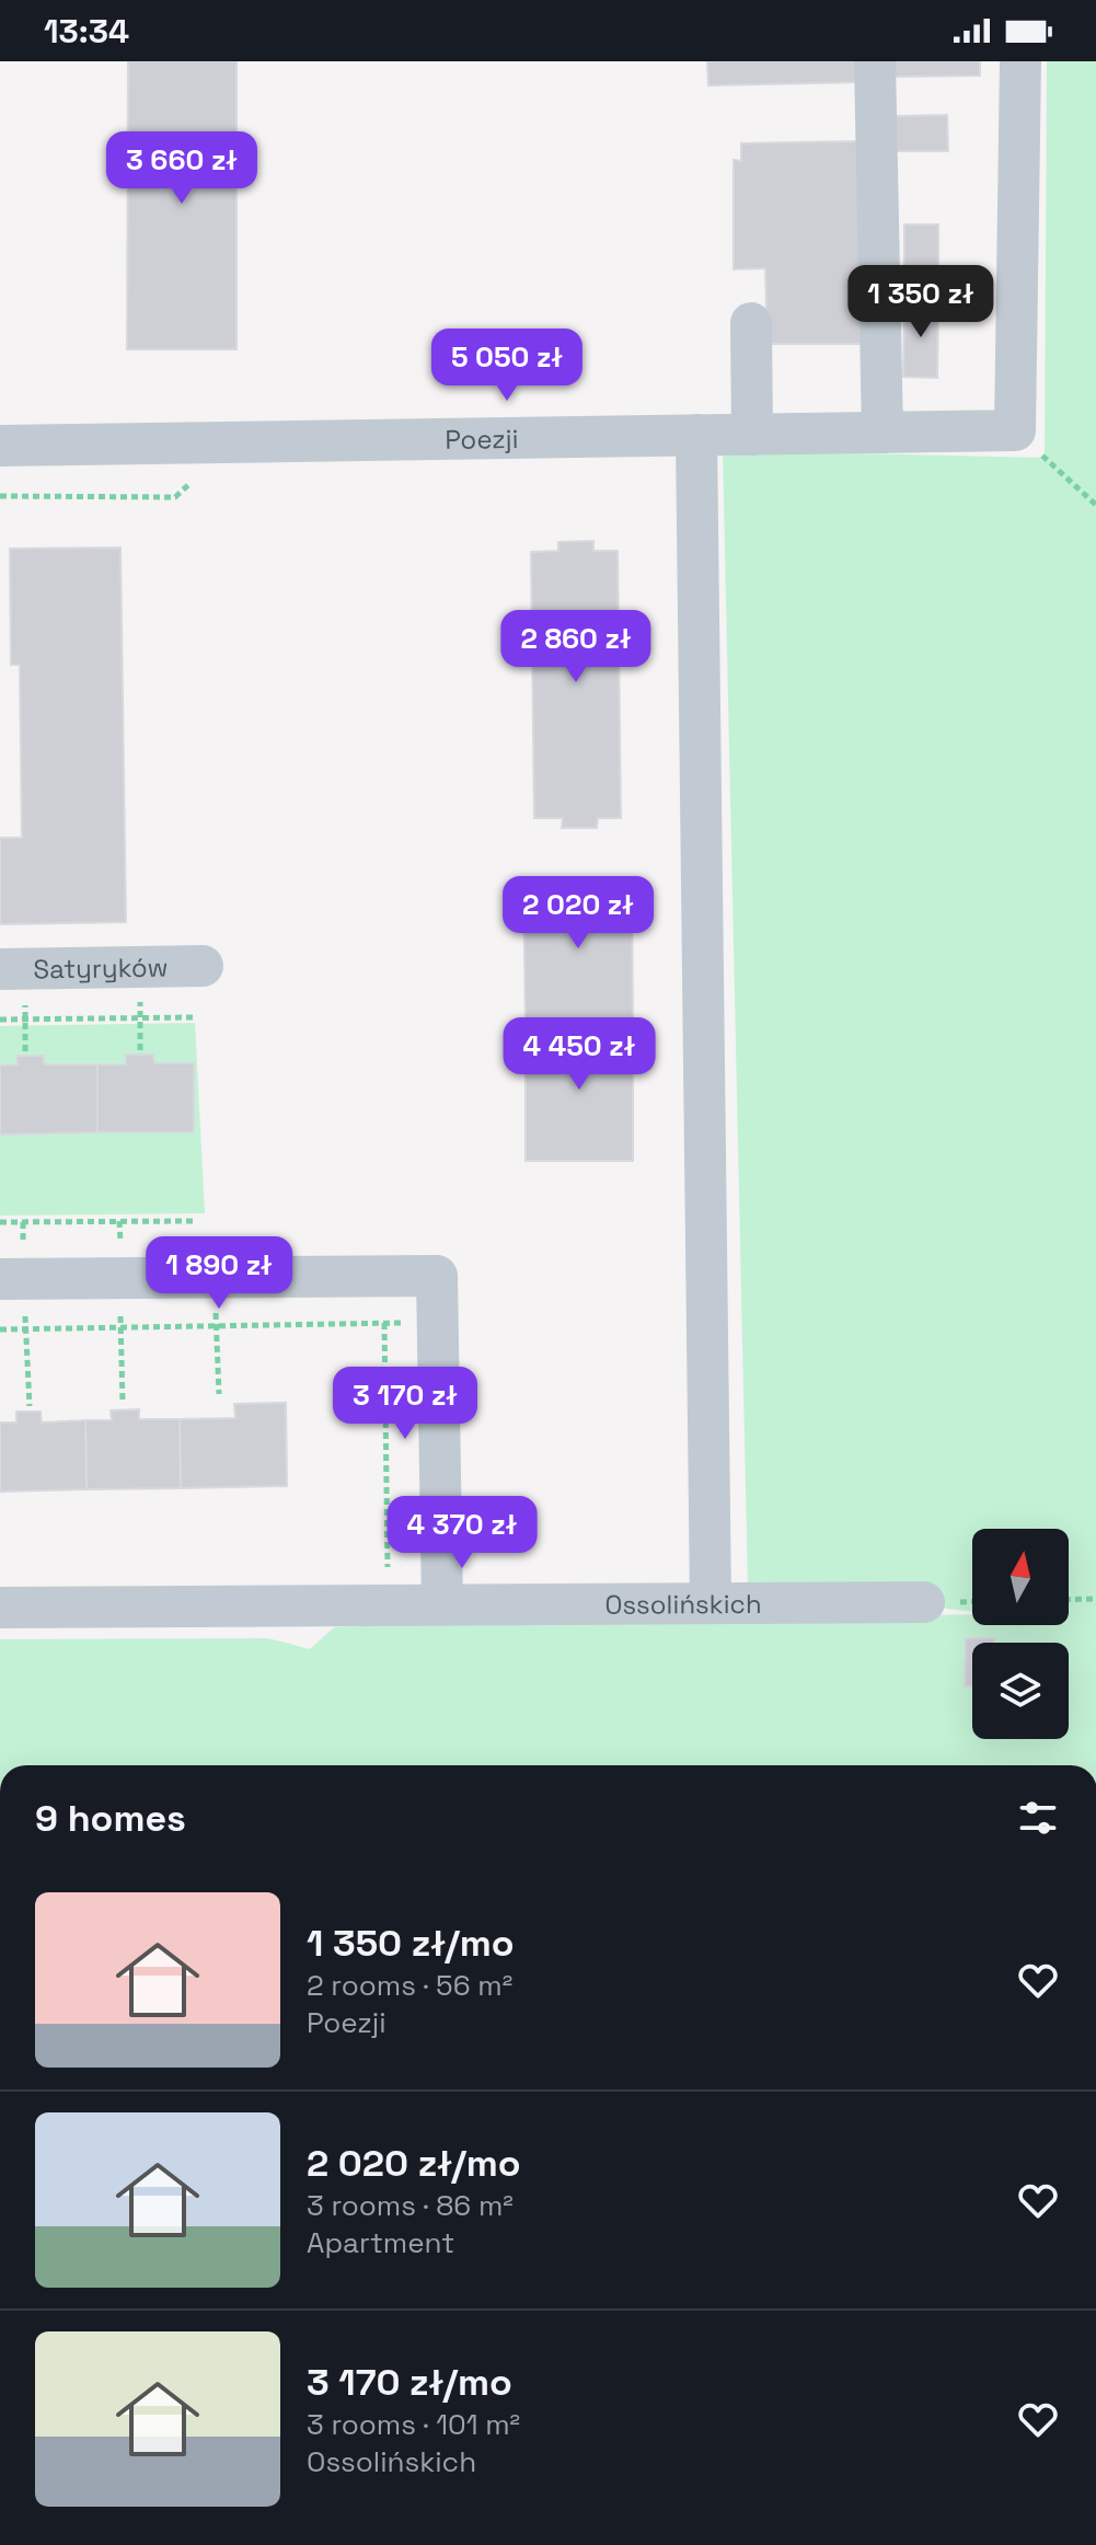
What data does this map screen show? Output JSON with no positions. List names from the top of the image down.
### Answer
{
  "streets": {
    "street": ["Poezji", "Satyryków", "Ossolińskich"]
  },
  "north": "top",
  "page": {
    "status": "13:34",
    "price": [
      "3 660 zł",
      "1 350 zł",
      "5 050 zł",
      "2 860 zł",
      "2 020 zł",
      "4 450 zł",
      "1 890 zł",
      "3 170 zł",
      "4 370 zł"
    ],
    "heading": "9 homes",
    "list": [
      {
        "name": "1 350 zł/mo",
        "note": "2 rooms · 56 m² · Poezji"
      },
      {
        "name": "2 020 zł/mo",
        "note": "3 rooms · 86 m² · Apartment"
      },
      {
        "name": "3 170 zł/mo",
        "note": "3 rooms · 101 m² · Ossolińskich"
      }
    ]
  }
}
